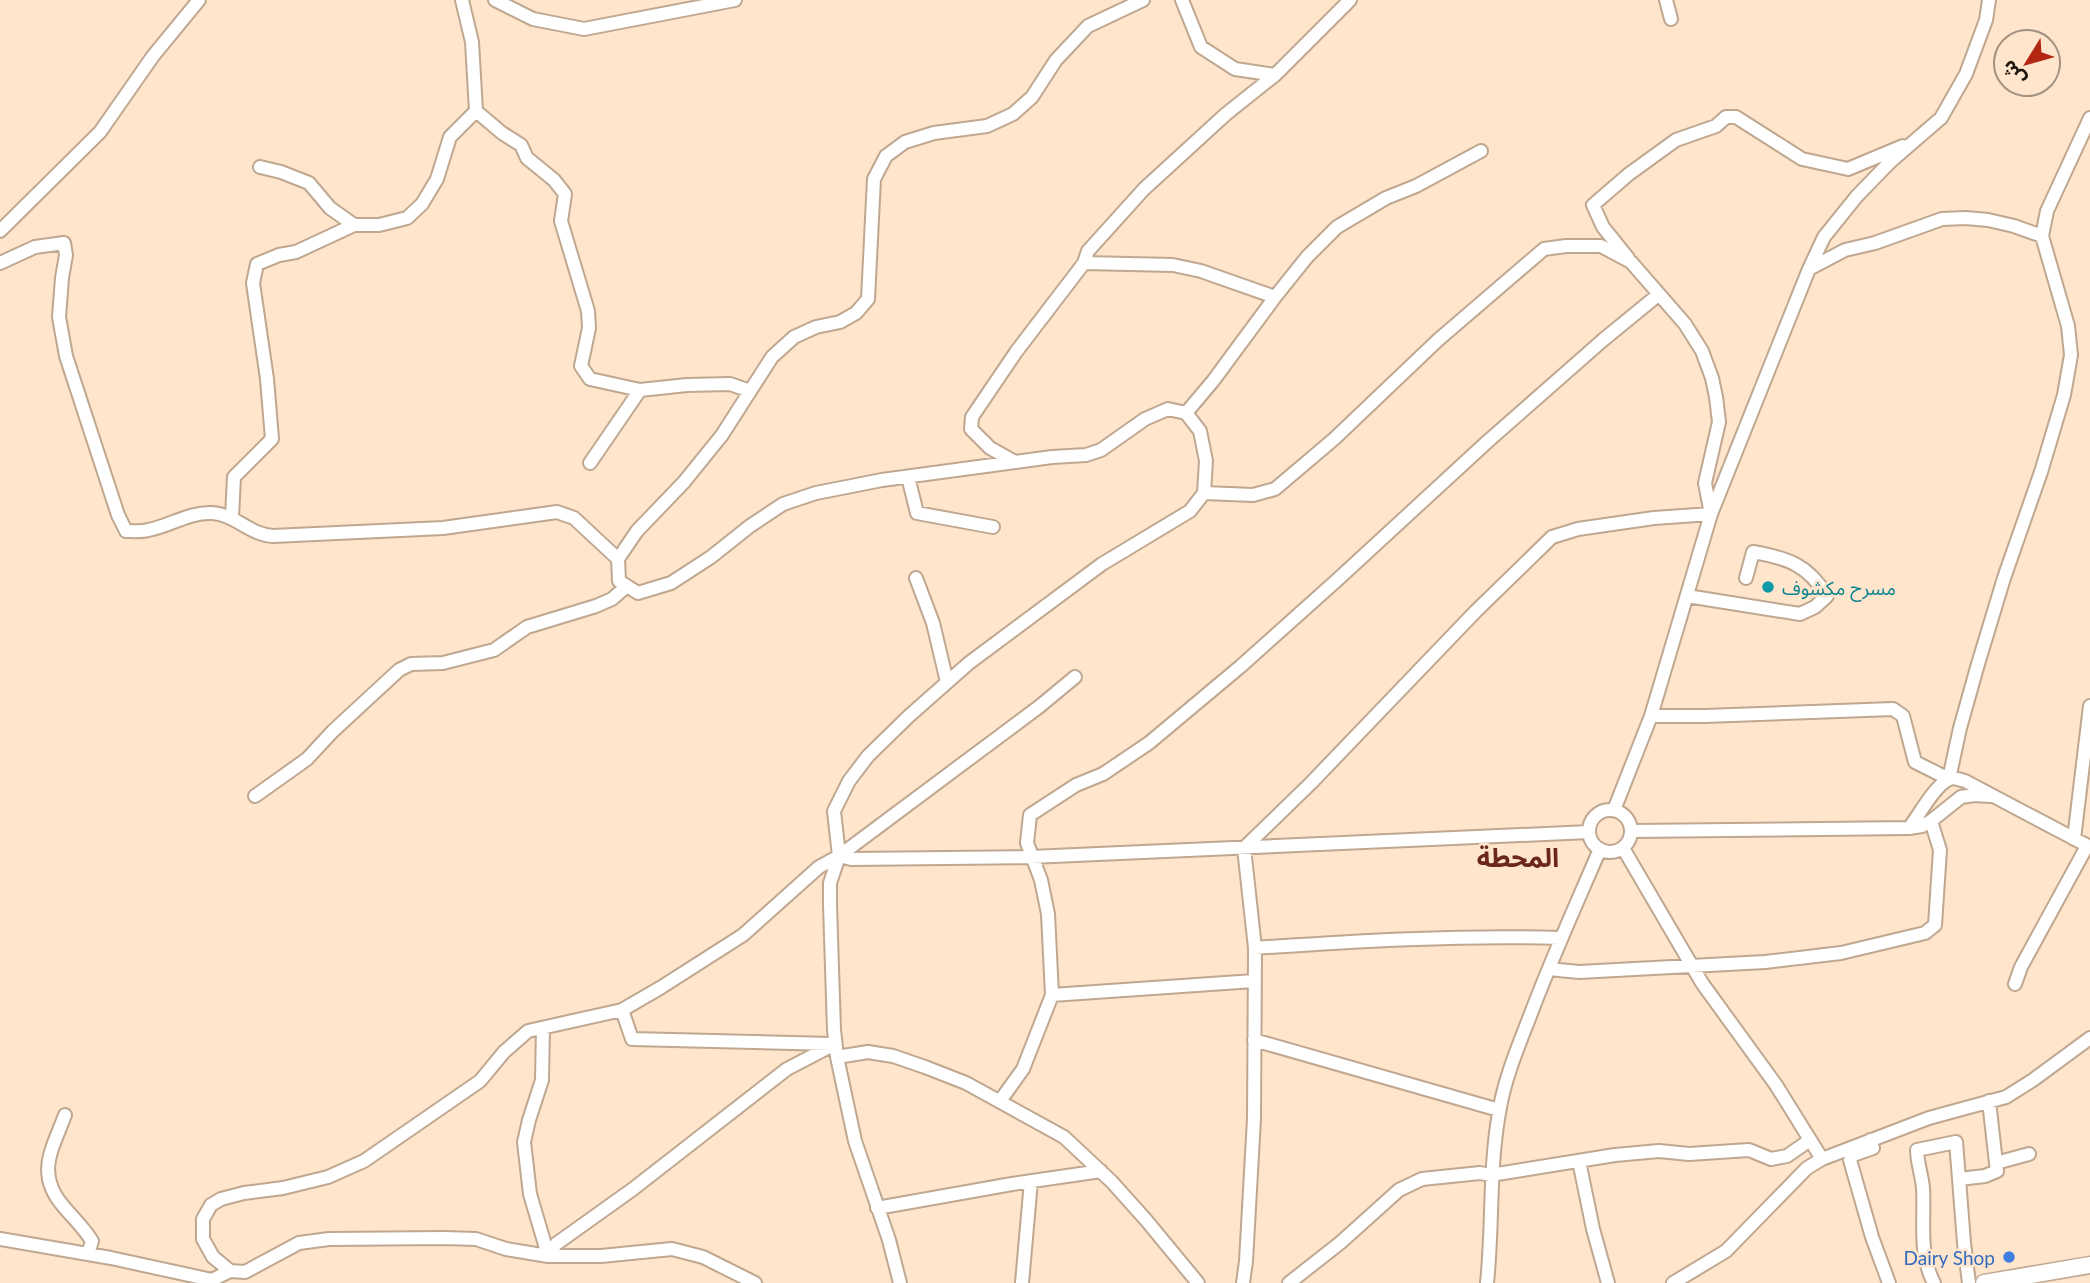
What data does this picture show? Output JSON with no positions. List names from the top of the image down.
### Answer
{
  "districts": ["المحطة"],
  "places": ["مسرح مكشوف", "Dairy Shop"],
  "north": "bottom left"
}
